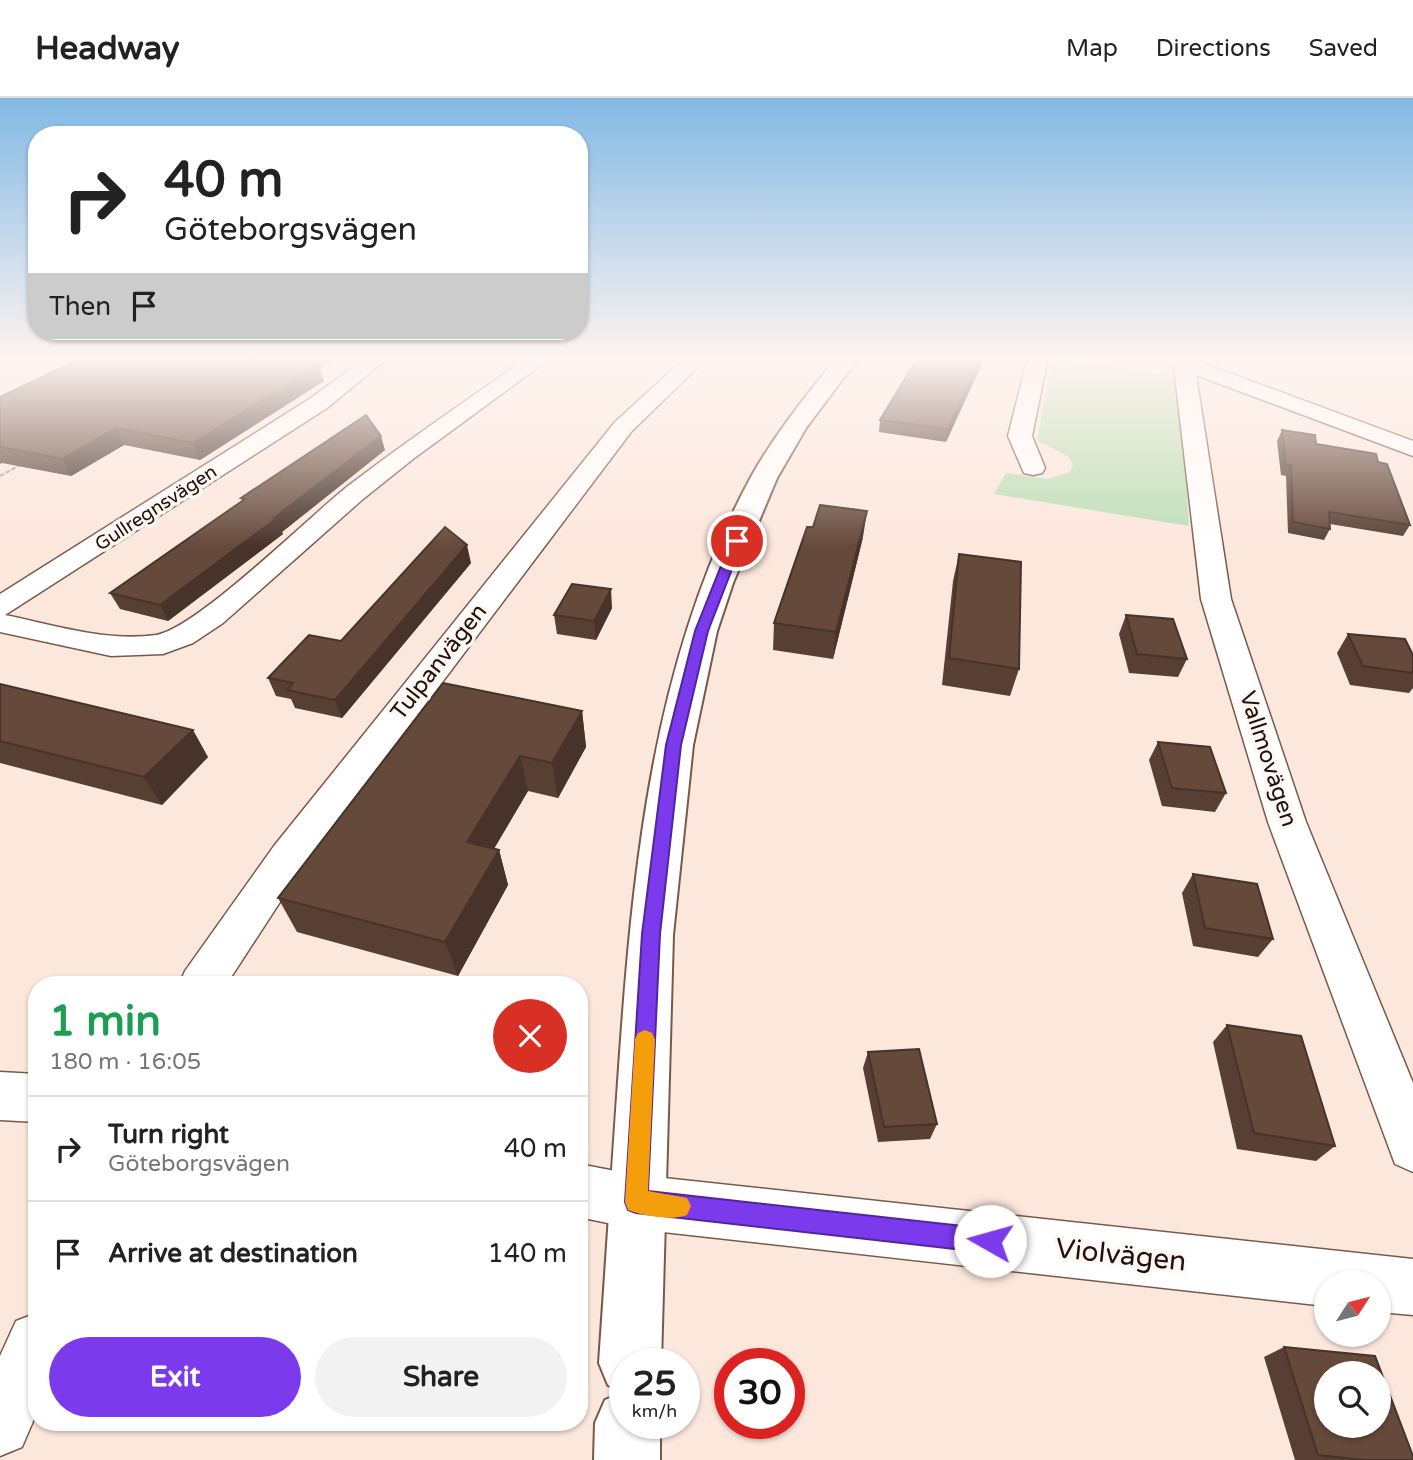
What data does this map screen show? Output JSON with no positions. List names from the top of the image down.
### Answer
{
  "streets": {
    "street": [
      "Gullregnsvägen",
      "Tulpanvägen",
      "Vallmovägen",
      "Violvägen"
    ]
  },
  "north": "top right",
  "page": {
    "header": "Headway",
    "nav": ["Map", "Directions", "Saved"],
    "turn": ["40 m", "Göteborgsvägen"],
    "then": "Then",
    "heading": ["1 min", "180 m · 16:05"],
    "list": [
      {
        "name": "Turn right",
        "note": "Göteborgsvägen",
        "value": "40 m"
      },
      {
        "name": "Arrive at destination",
        "value": "140 m"
      }
    ],
    "buttons": ["Exit", "Share"],
    "speed": "25 km/h",
    "limit": "30"
  }
}
